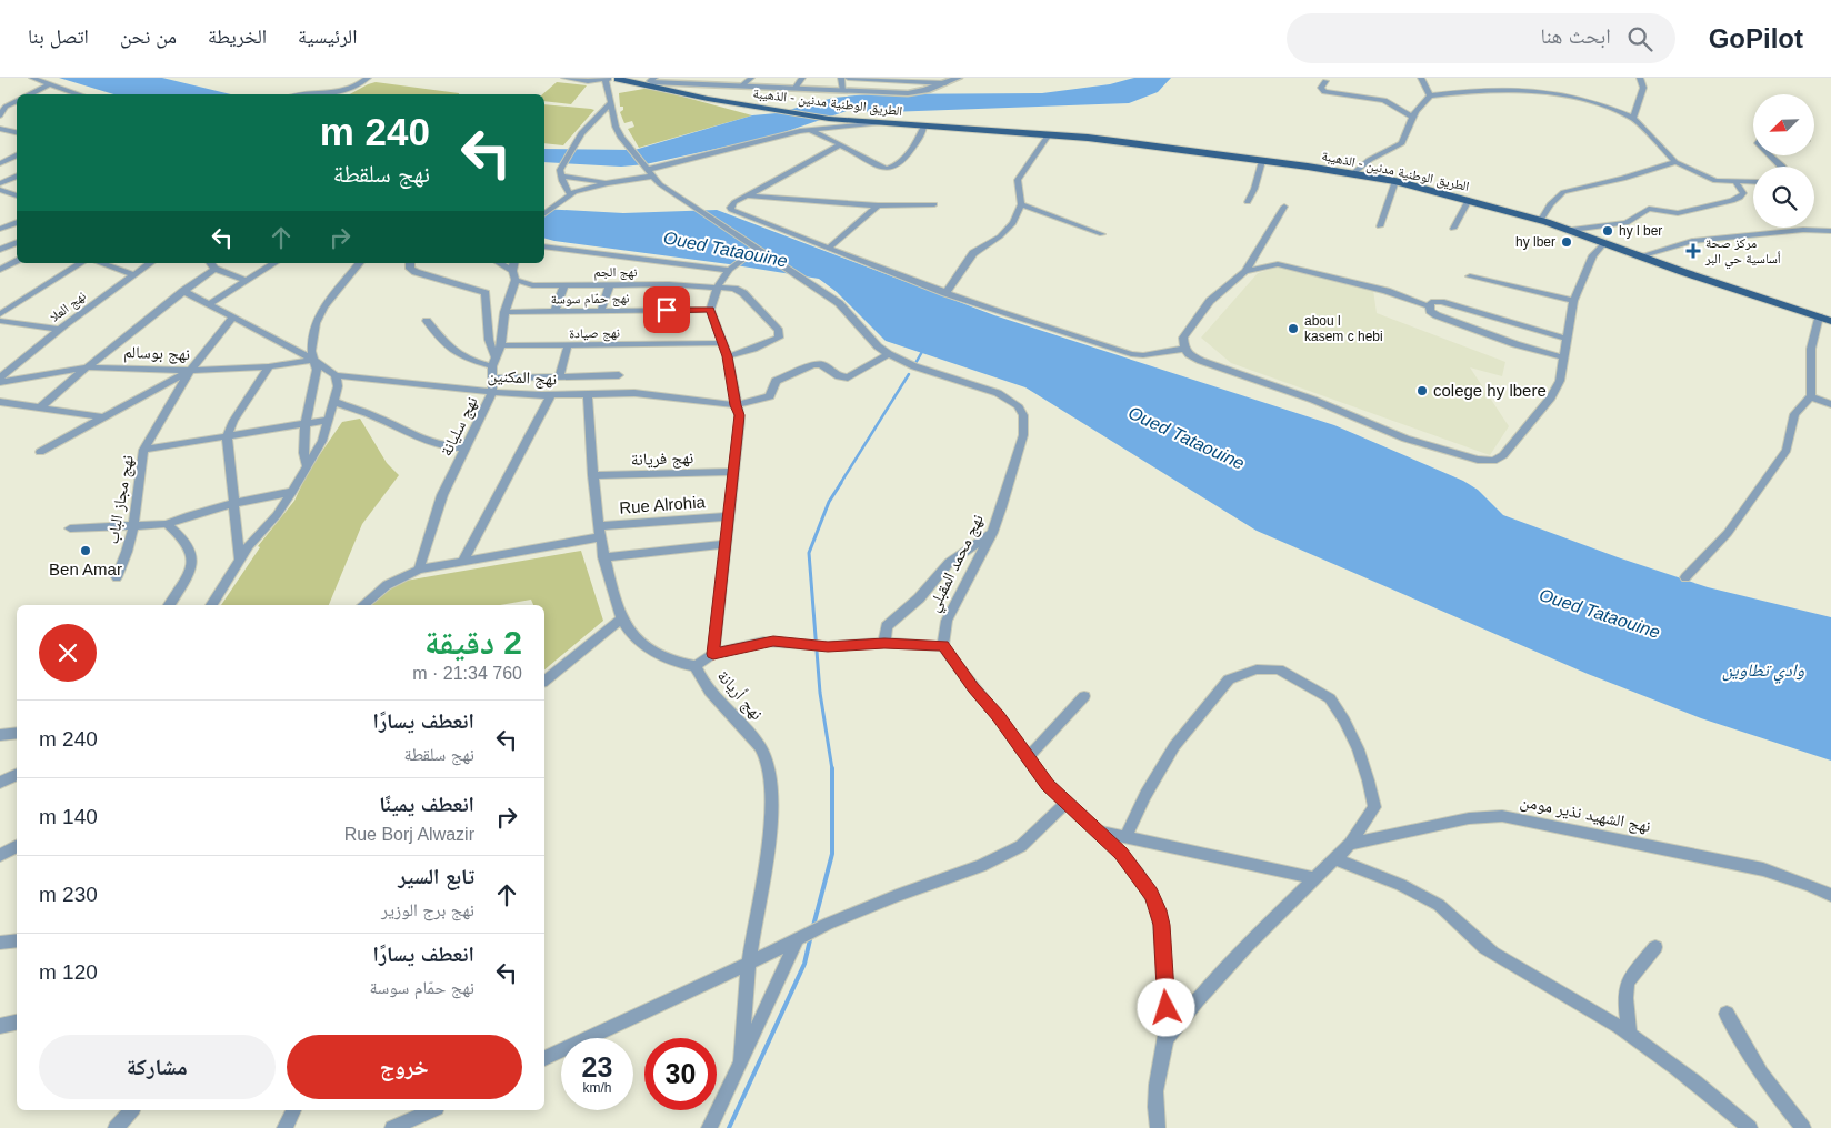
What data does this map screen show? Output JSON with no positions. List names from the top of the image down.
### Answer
{
  "streets": {
    "main road": ["الطريق الوطنية مدنين - الذهيبة"],
    "street": [
      "نهج الجم",
      "نهج حمّام سوسة",
      "نهج العلا",
      "نهج صيادة",
      "نهج بوسالم",
      "نهج المكنين",
      "نهج سليانة",
      "نهج فريانة",
      "نهج مجاز الباب",
      "Rue Alrohia",
      "نهج محمد المقبلي",
      "نهج أريانة",
      "نهج الشهيد نذير مومن"
    ]
  },
  "crossings": [
    ["الطريق الوطنية مدنين - الذهيبة", "نهج محمد المقبلي"],
    ["نهج الجم", "نهج سليانة"],
    ["نهج حمّام سوسة", "نهج سليانة"],
    ["نهج صيادة", "نهج سليانة"],
    ["نهج بوسالم", "نهج المكنين"],
    ["نهج بوسالم", "نهج مجاز الباب"],
    ["نهج المكنين", "نهج سليانة"],
    ["نهج المكنين", "نهج مجاز الباب"],
    ["نهج المكنين", "نهج أريانة"],
    ["نهج سليانة", "Rue Alrohia"],
    ["نهج فريانة", "نهج أريانة"],
    ["Rue Alrohia", "نهج أريانة"]
  ],
  "water": ["Oued Tataouine", "وادي تطاوين"],
  "places": {
    "other": [
      "hy l ber",
      "hy lber",
      "abou l kasem c hebi",
      "colege hy lbere",
      "Ben Amar"
    ],
    "health": ["مركز صحة أساسية حي البر"]
  },
  "north": "bottom left",
  "page": {
    "header": "GoPilot",
    "search": "ابحث هنا",
    "nav": [
      "الرئيسية",
      "الخريطة",
      "من نحن",
      "اتصل بنا"
    ],
    "turn": ["240 m", "نهج سلقطة"],
    "heading": ["2 دقيقة", "760 m · 21:34"],
    "list": [
      {
        "name": "انعطف يسارًا",
        "note": "نهج سلقطة",
        "value": "240 m"
      },
      {
        "name": "انعطف يمينًا",
        "note": "Rue Borj Alwazir",
        "value": "140 m"
      },
      {
        "name": "تابع السير",
        "note": "نهج برج الوزير",
        "value": "230 m"
      },
      {
        "name": "انعطف يسارًا",
        "note": "نهج حمّام سوسة",
        "value": "120 m"
      }
    ],
    "buttons": ["خروج", "مشاركة"],
    "speed": "23 km/h",
    "limit": "30"
  }
}
